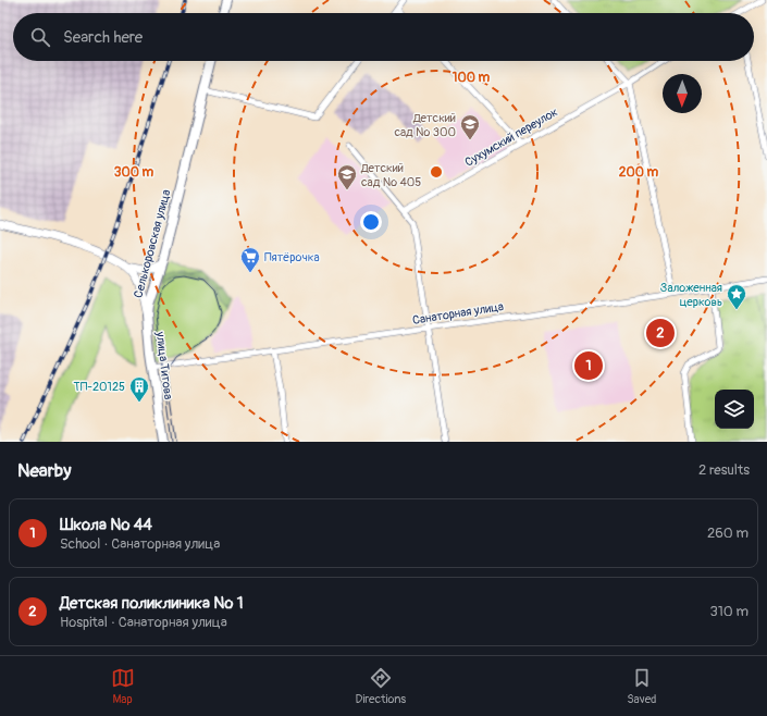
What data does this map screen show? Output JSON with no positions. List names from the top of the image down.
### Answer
{
  "streets": {
    "main road": ["Селькоровская улица", "улица Титова"],
    "street": ["Сухумский переулок", "Санаторная улица"]
  },
  "crossings": [
    ["Селькоровская улица", "улица Титова"],
    ["Санаторная улица", "улица Титова"]
  ],
  "places": {
    "school or university": ["Детский сад № 300", "Детский сад № 405"],
    "supermarket": ["Пятёрочка"],
    "place": ["Заложенная церковь"],
    "building": ["ТП-20125"]
  },
  "north": "bottom",
  "page": {
    "search": "Search here",
    "pins": ["2", "1"],
    "heading": ["Nearby", "2 results"],
    "list": [
      {
        "mark": "1",
        "name": "Школа № 44",
        "note": "School · Санаторная улица",
        "value": "260 m"
      },
      {
        "mark": "2",
        "name": "Детская поликлиника № 1",
        "note": "Hospital · Санаторная улица",
        "value": "310 m"
      }
    ],
    "nav": ["Map", "Directions", "Saved"]
  },
  "rings": ["100 m", "200 m", "300 m"]
}
